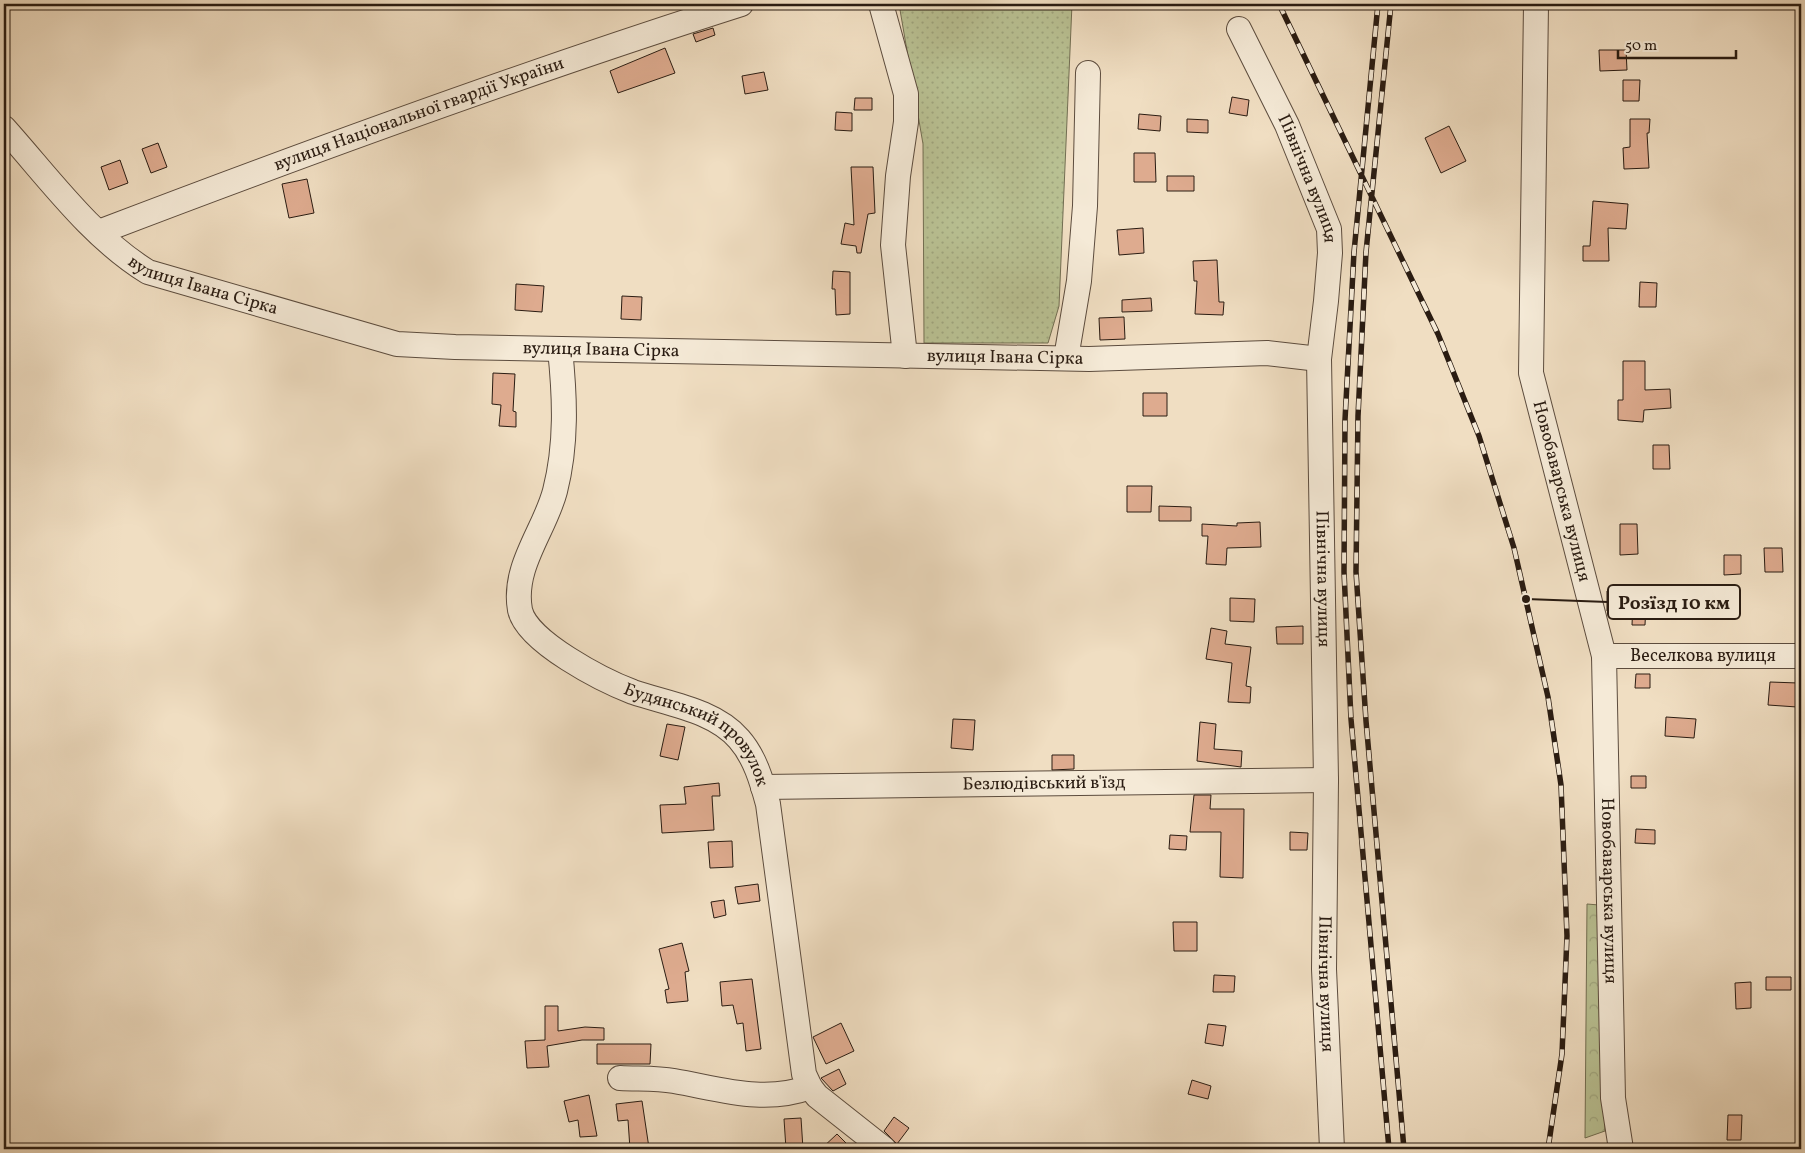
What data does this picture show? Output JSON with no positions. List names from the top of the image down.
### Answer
{
  "streets": {
    "street": [
      "вулиця Національної гвардії України",
      "Північна вулиця",
      "вулиця Івана Сірка",
      "Новобаварська вулиця",
      "Веселкова вулиця",
      "Будянський провулок",
      "Безлюдівський в'їзд"
    ]
  },
  "crossings": [
    ["вулиця Національної гвардії України", "вулиця Івана Сірка"],
    ["Північна вулиця", "вулиця Івана Сірка"],
    ["Північна вулиця", "Безлюдівський в'їзд"],
    ["вулиця Івана Сірка", "Будянський провулок"],
    ["Новобаварська вулиця", "Веселкова вулиця"],
    ["Будянський провулок", "Безлюдівський в'їзд"]
  ],
  "places": ["Розїзд 10 км"],
  "scale_bar": "50 m"
}
